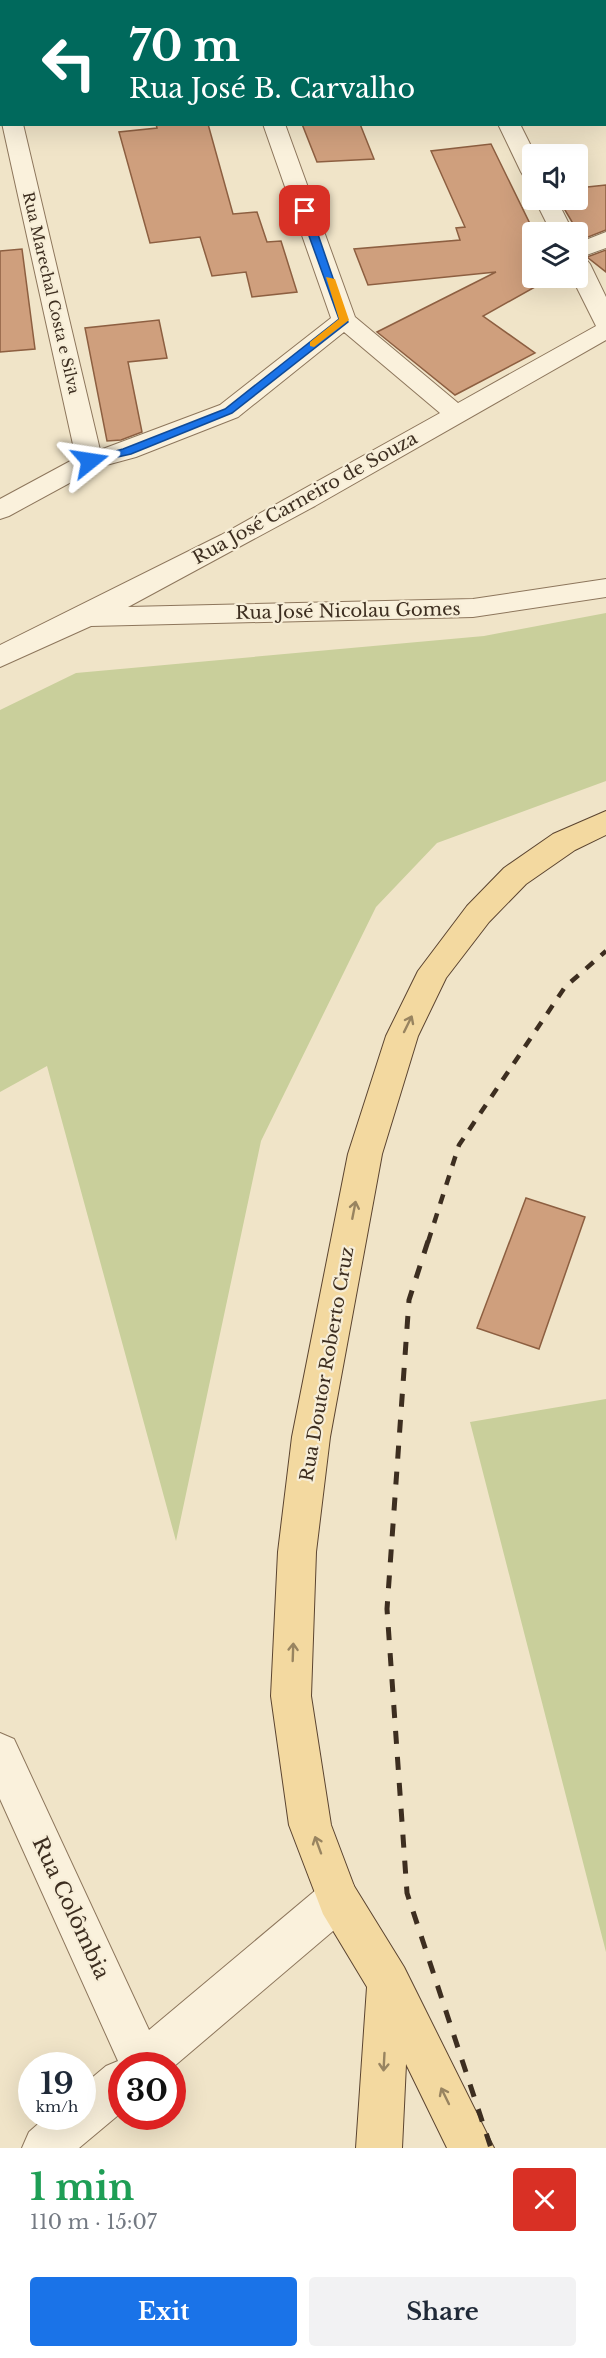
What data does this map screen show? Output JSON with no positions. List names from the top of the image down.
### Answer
{
  "streets": {
    "main road": ["Rua Doutor Roberto Cruz"],
    "street": [
      "Rua Marechal Costa e Silva",
      "Rua José Carneiro de Souza",
      "Rua José Nicolau Gomes",
      "Rua Colômbia"
    ]
  },
  "crossings": [
    ["Rua José Carneiro de Souza", "Rua José Nicolau Gomes"]
  ],
  "one_way": ["Rua Doutor Roberto Cruz"],
  "page": {
    "turn": ["70 m", "Rua José B. Carvalho"],
    "speed": "19 km/h",
    "limit": "30",
    "heading": ["1 min", "110 m · 15:07"],
    "buttons": ["Exit", "Share"]
  }
}
